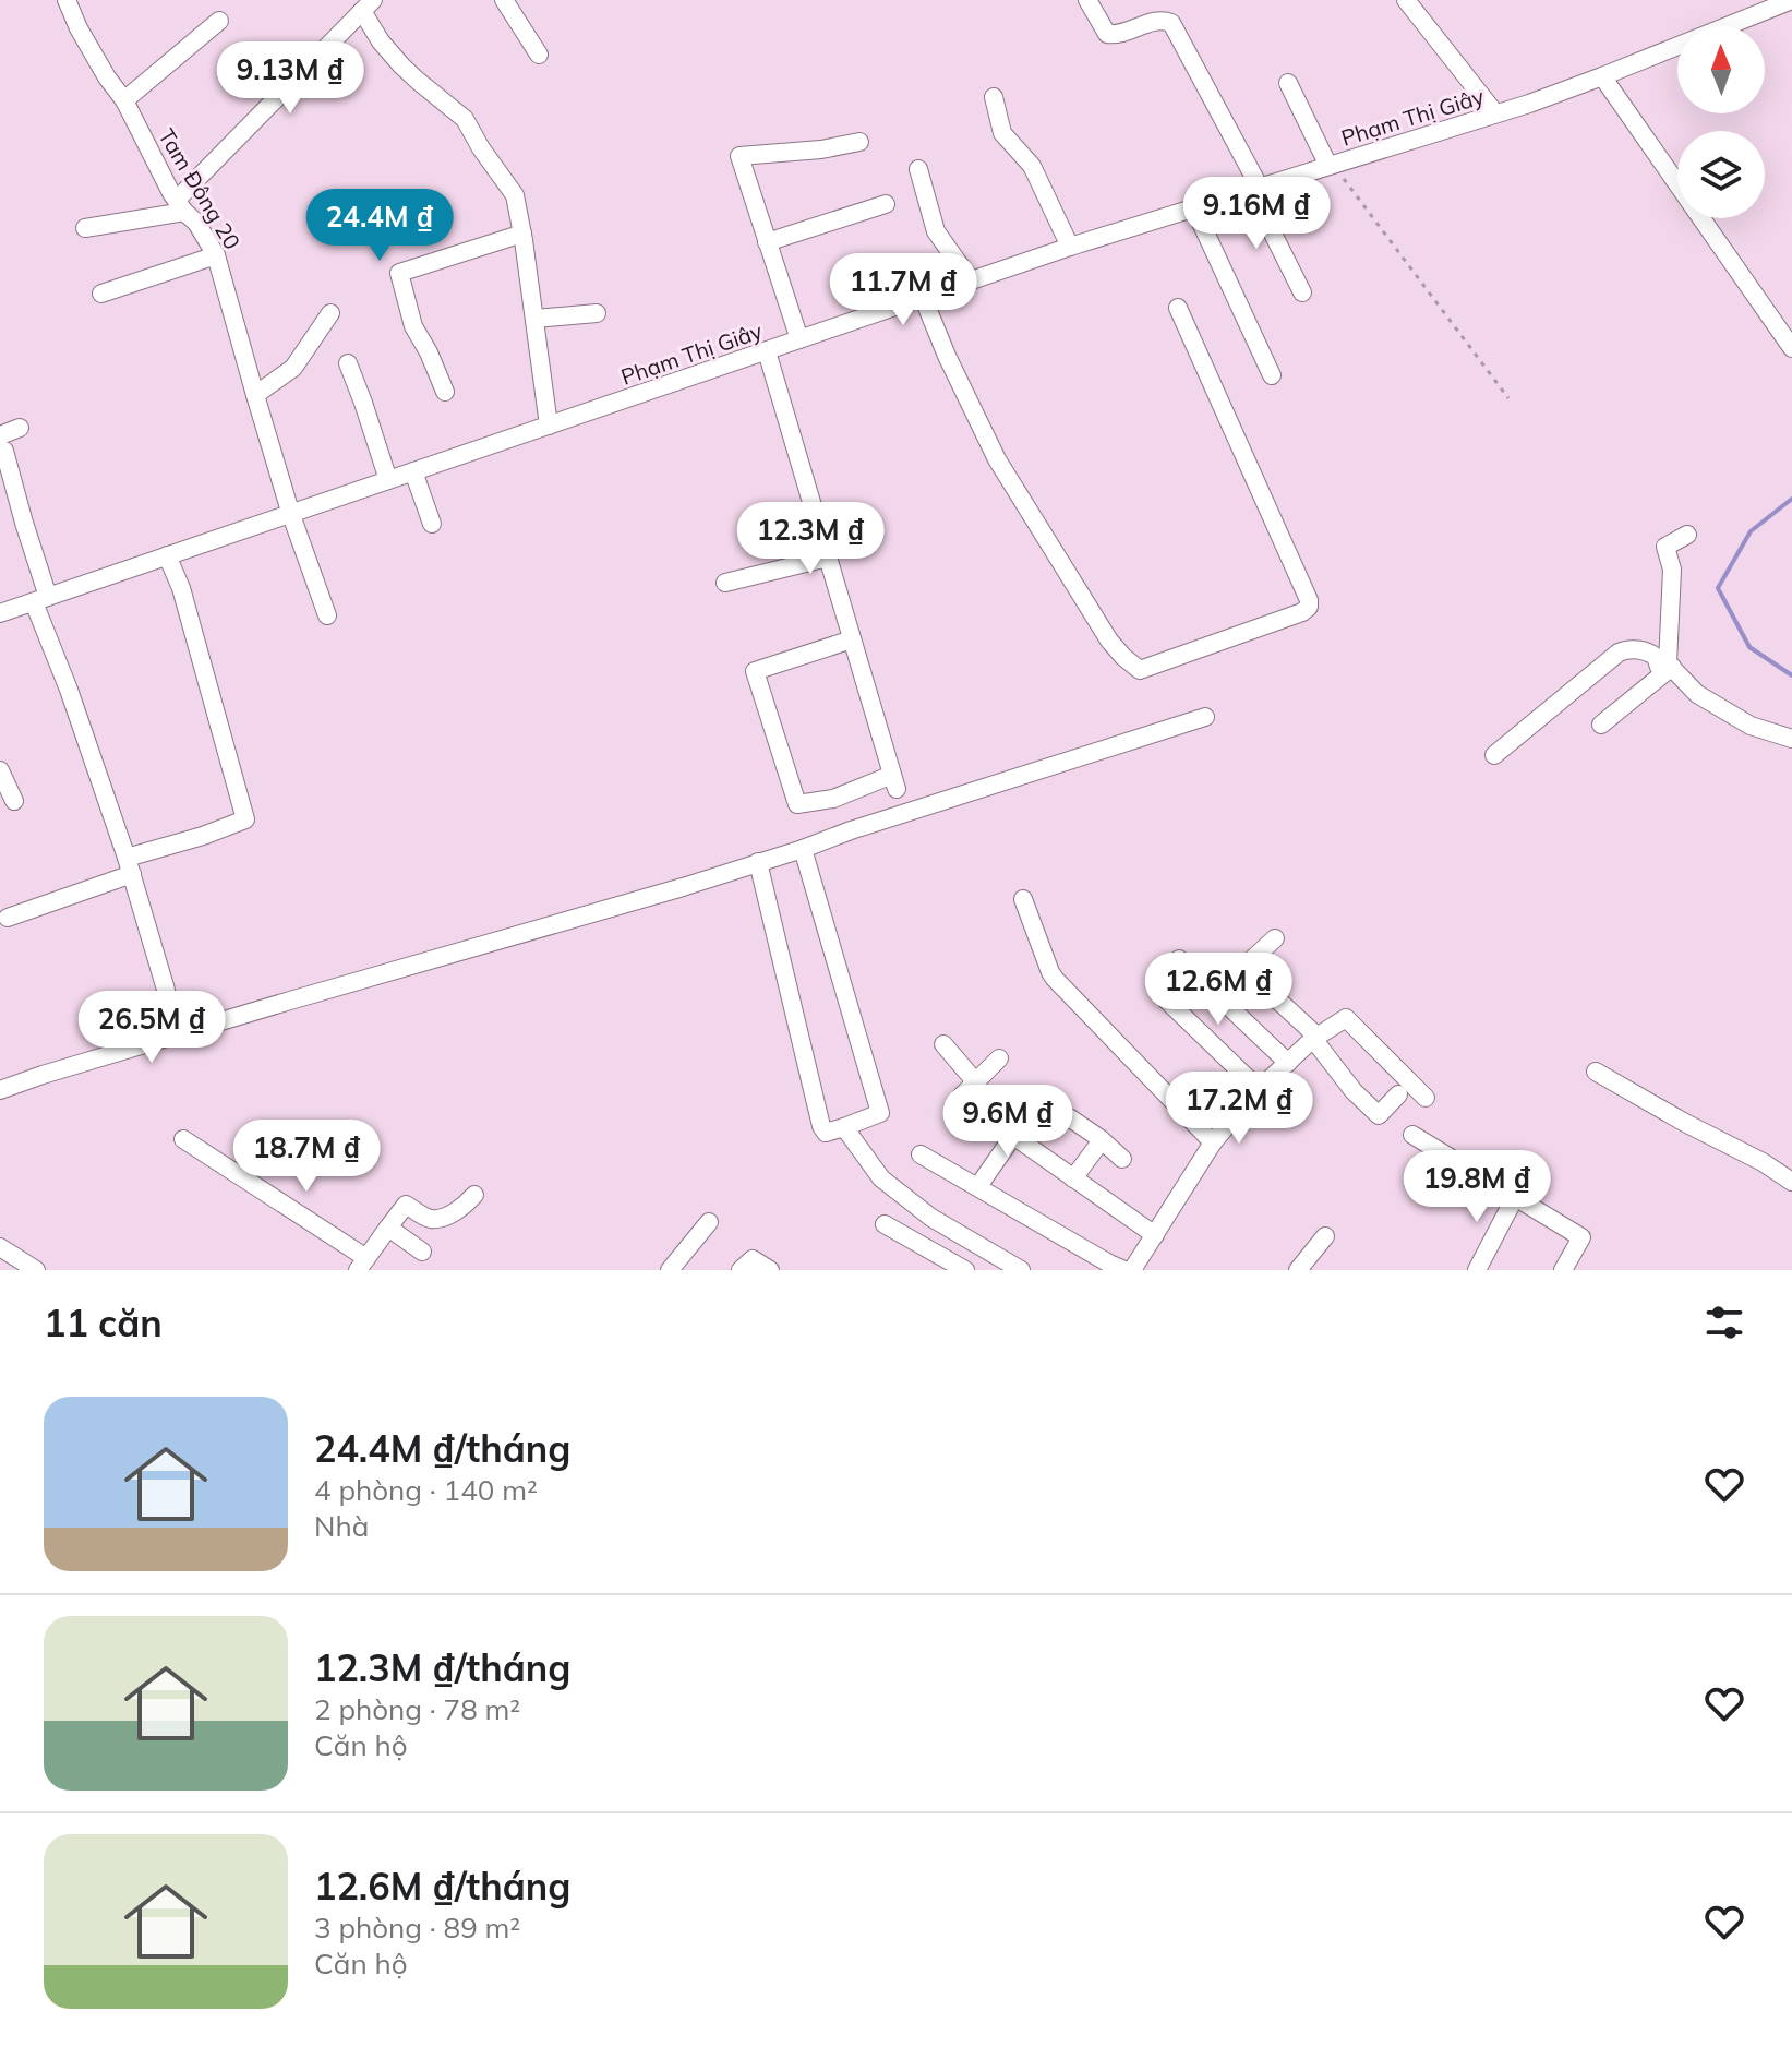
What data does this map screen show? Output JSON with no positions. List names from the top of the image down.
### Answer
{
  "streets": {
    "street": ["Phạm Thị Giây", "Tam Đông 20"]
  },
  "crossings": [
    ["Phạm Thị Giây", "Tam Đông 20"]
  ],
  "north": "top",
  "page": {
    "price": [
      "9.13M ₫",
      "9.16M ₫",
      "24.4M ₫",
      "11.7M ₫",
      "12.3M ₫",
      "12.6M ₫",
      "26.5M ₫",
      "17.2M ₫",
      "9.6M ₫",
      "18.7M ₫",
      "19.8M ₫"
    ],
    "heading": "11 căn",
    "list": [
      {
        "name": "24.4M ₫/tháng",
        "note": "4 phòng · 140 m² · Nhà"
      },
      {
        "name": "12.3M ₫/tháng",
        "note": "2 phòng · 78 m² · Căn hộ"
      },
      {
        "name": "12.6M ₫/tháng",
        "note": "3 phòng · 89 m² · Căn hộ"
      }
    ]
  }
}
